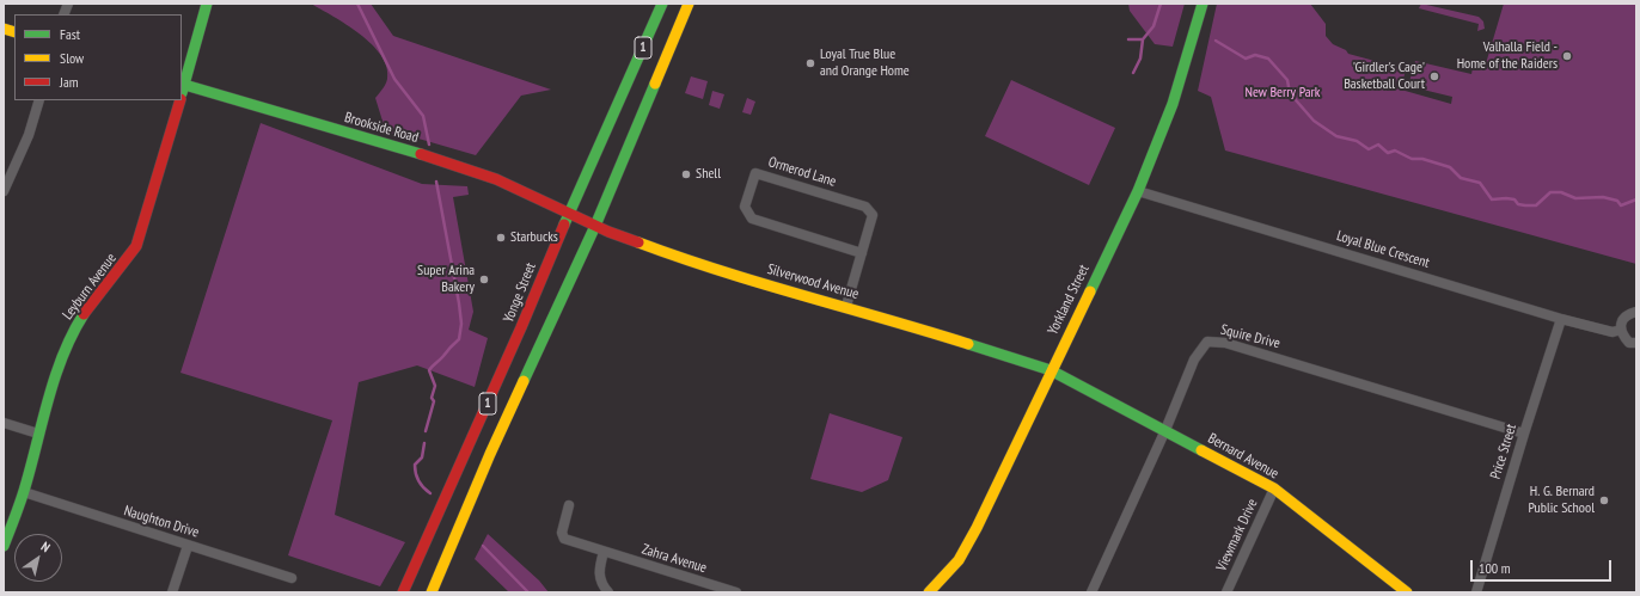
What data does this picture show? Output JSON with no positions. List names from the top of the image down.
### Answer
{
  "streets": {
    "street": [
      "1",
      "Brookside Road",
      "Ormerod Lane",
      "Loyal Blue Crescent",
      "Silverwood Avenue",
      "Leyburn Avenue",
      "Yonge Street",
      "Yorkland Street",
      "Squire Drive",
      "Price Street",
      "Bernard Avenue",
      "Naughton Drive",
      "Viewmark Drive",
      "Zahra Avenue"
    ]
  },
  "crossings": [
    ["1", "Silverwood Avenue"],
    ["Brookside Road", "Silverwood Avenue"],
    ["Brookside Road", "Leyburn Avenue"],
    ["Brookside Road", "Yonge Street"],
    ["Ormerod Lane", "Silverwood Avenue"],
    ["Loyal Blue Crescent", "Yorkland Street"],
    ["Loyal Blue Crescent", "Price Street"],
    ["Silverwood Avenue", "Yonge Street"],
    ["Silverwood Avenue", "Yorkland Street"],
    ["Silverwood Avenue", "Bernard Avenue"],
    ["Leyburn Avenue", "Naughton Drive"],
    ["Yorkland Street", "Bernard Avenue"],
    ["Squire Drive", "Price Street"],
    ["Squire Drive", "Bernard Avenue"],
    ["Bernard Avenue", "Viewmark Drive"]
  ],
  "parks": ["New Berry Park"],
  "places": [
    "Valhalla Field - Home of the Raiders",
    "Loyal True Blue and Orange Home",
    "'Girdler's Cage' Basketball Court",
    "Shell",
    "Starbucks",
    "Super Arina Bakery",
    "H. G. Bernard Public School"
  ],
  "legend": ["Fast", "Slow", "Jam"],
  "scale_bar": "100 m",
  "north": "top right"
}
